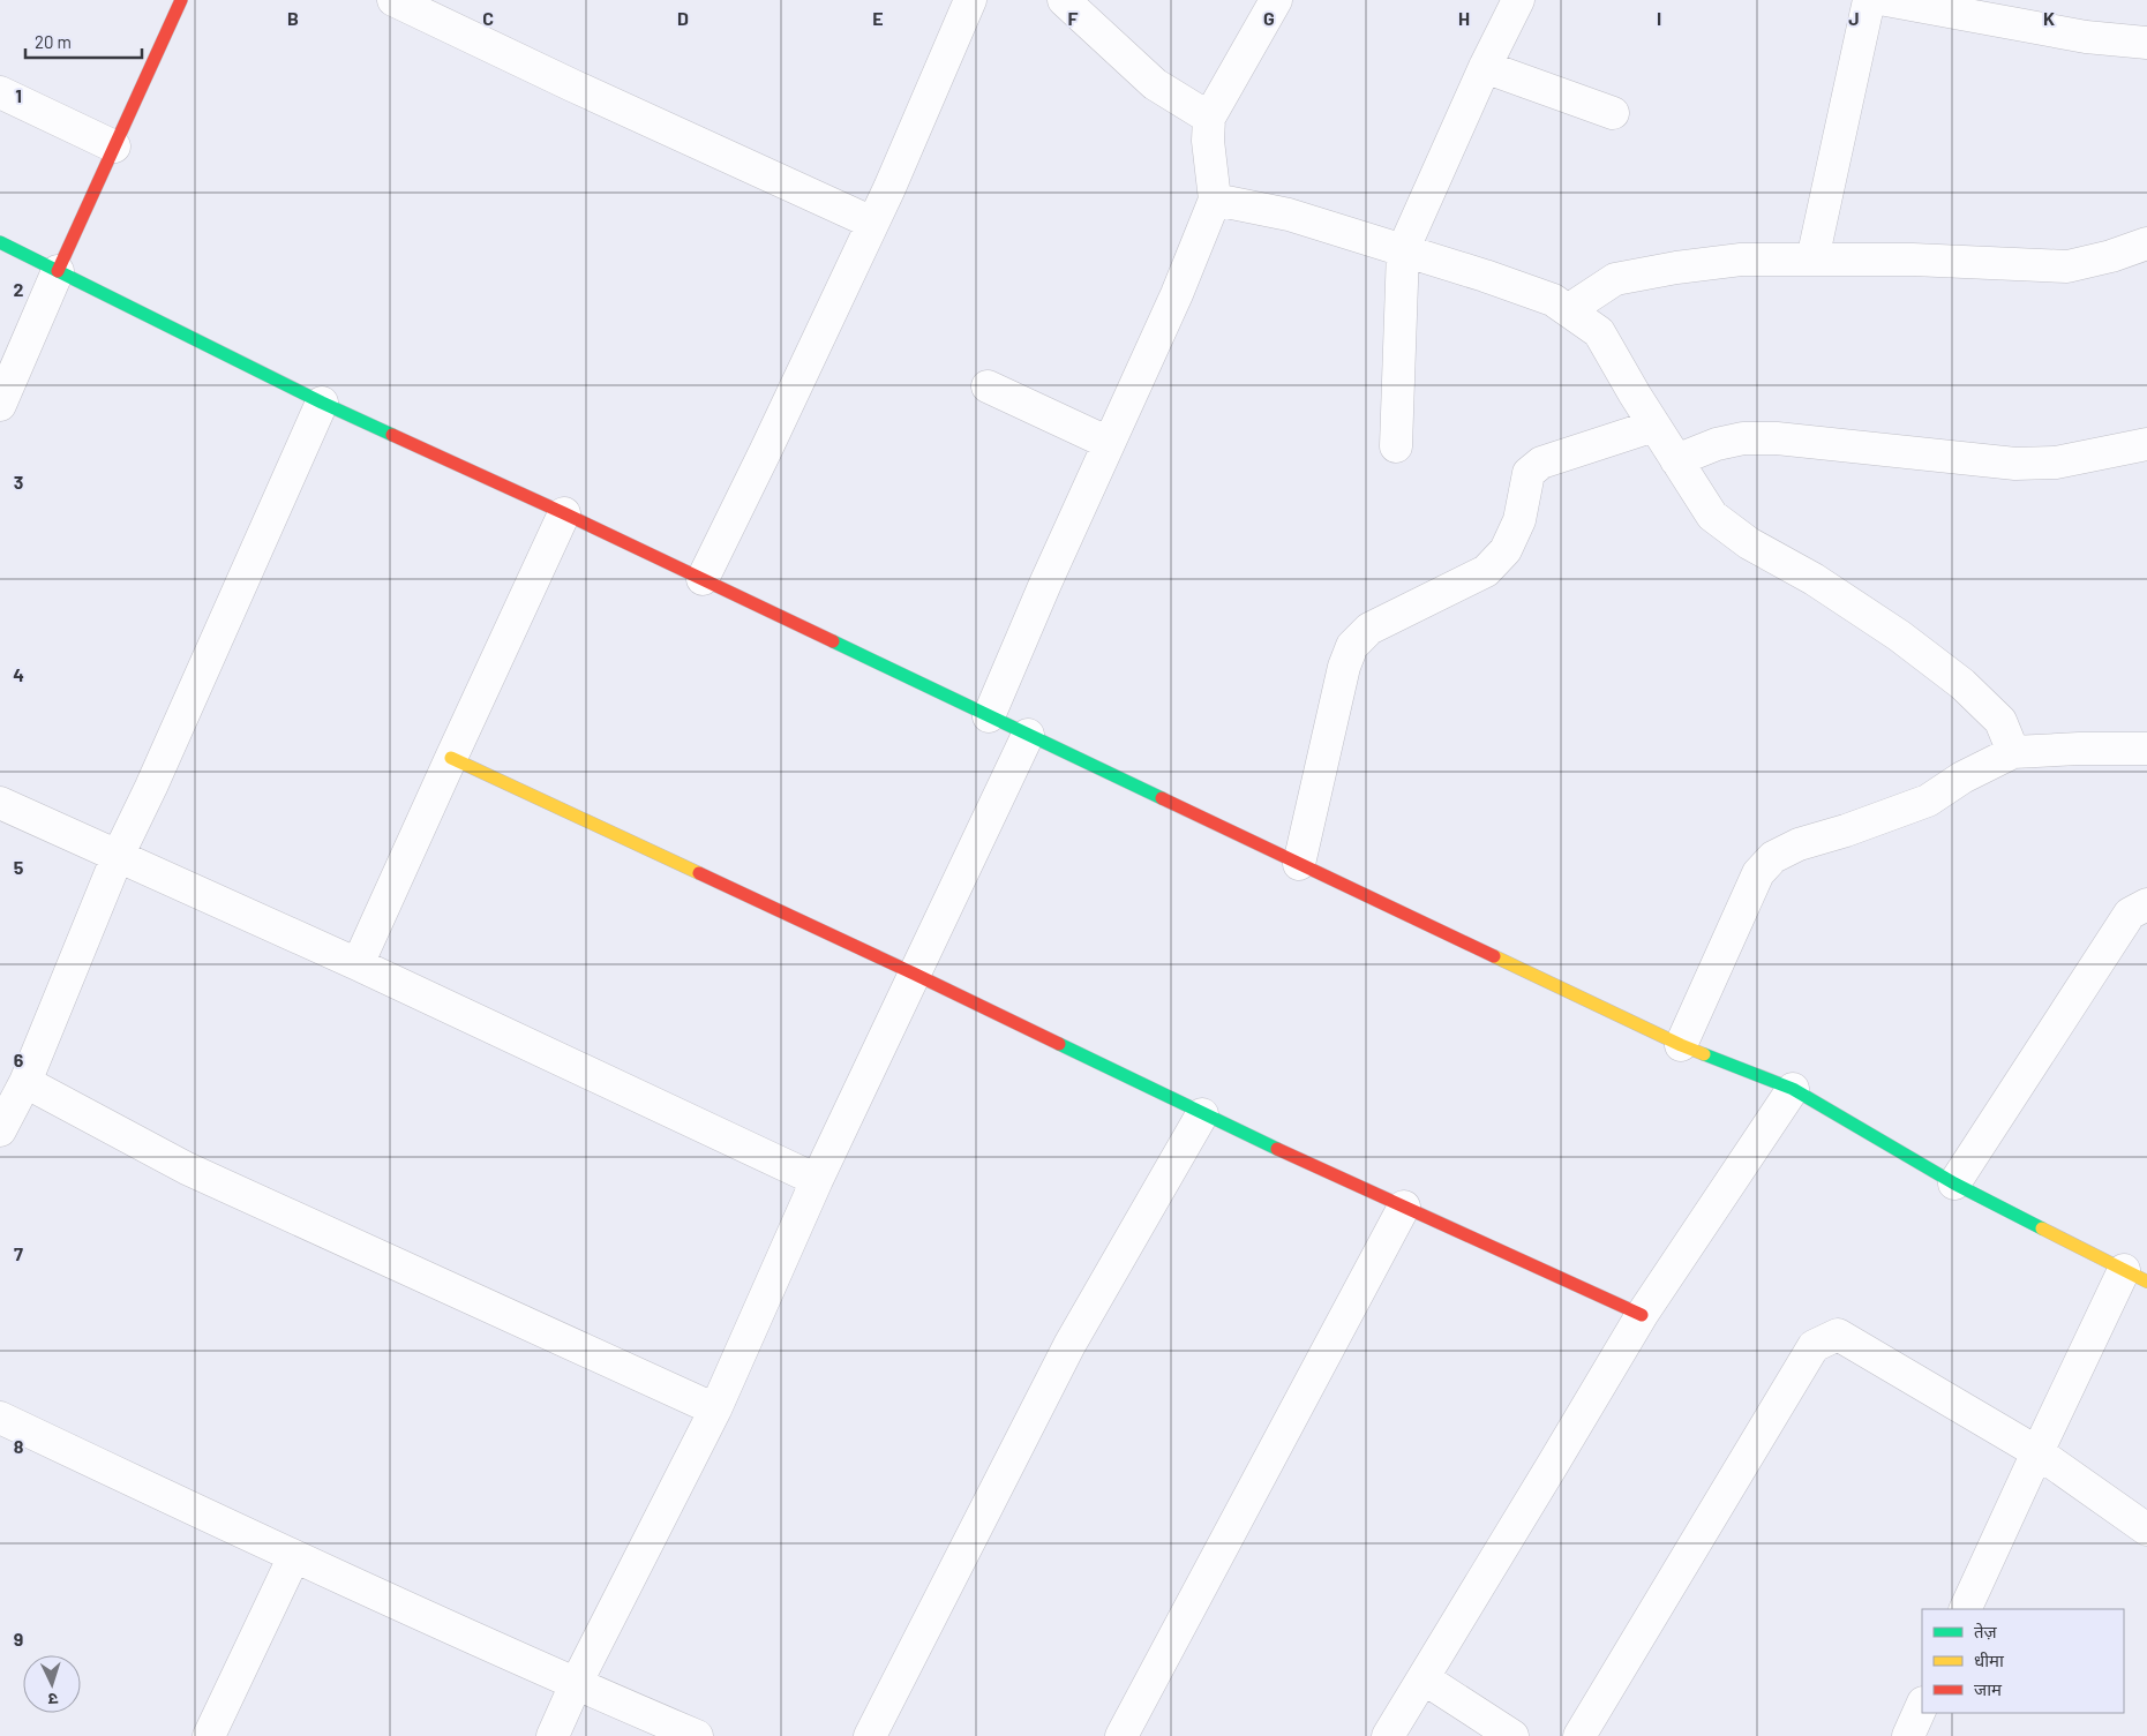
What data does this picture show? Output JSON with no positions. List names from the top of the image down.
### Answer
{
  "legend": ["तेज़", "धीमा", "जाम"],
  "scale_bar": "20 m",
  "north": "bottom",
  "grid": {
    "columns": [
      "B",
      "C",
      "D",
      "E",
      "F",
      "G",
      "H",
      "I",
      "J",
      "K"
    ],
    "rows": [
      "1",
      "2",
      "3",
      "4",
      "5",
      "6",
      "7",
      "8",
      "9"
    ]
  }
}
